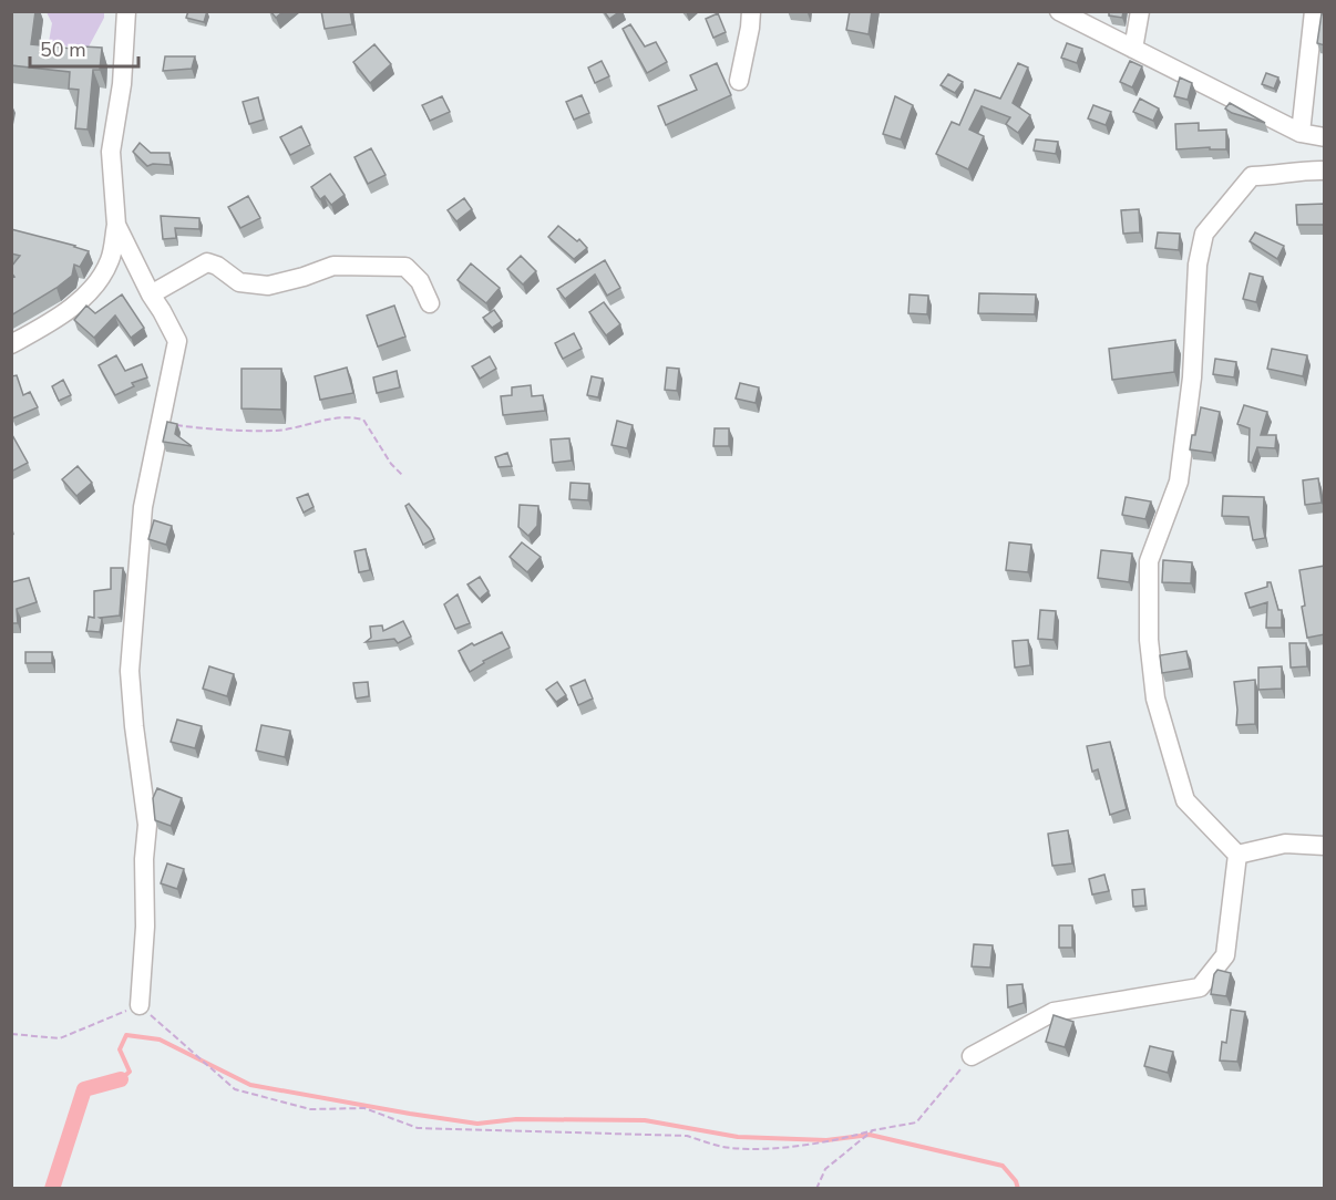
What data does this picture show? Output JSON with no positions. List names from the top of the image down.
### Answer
{
  "scale_bar": "50 m"
}
